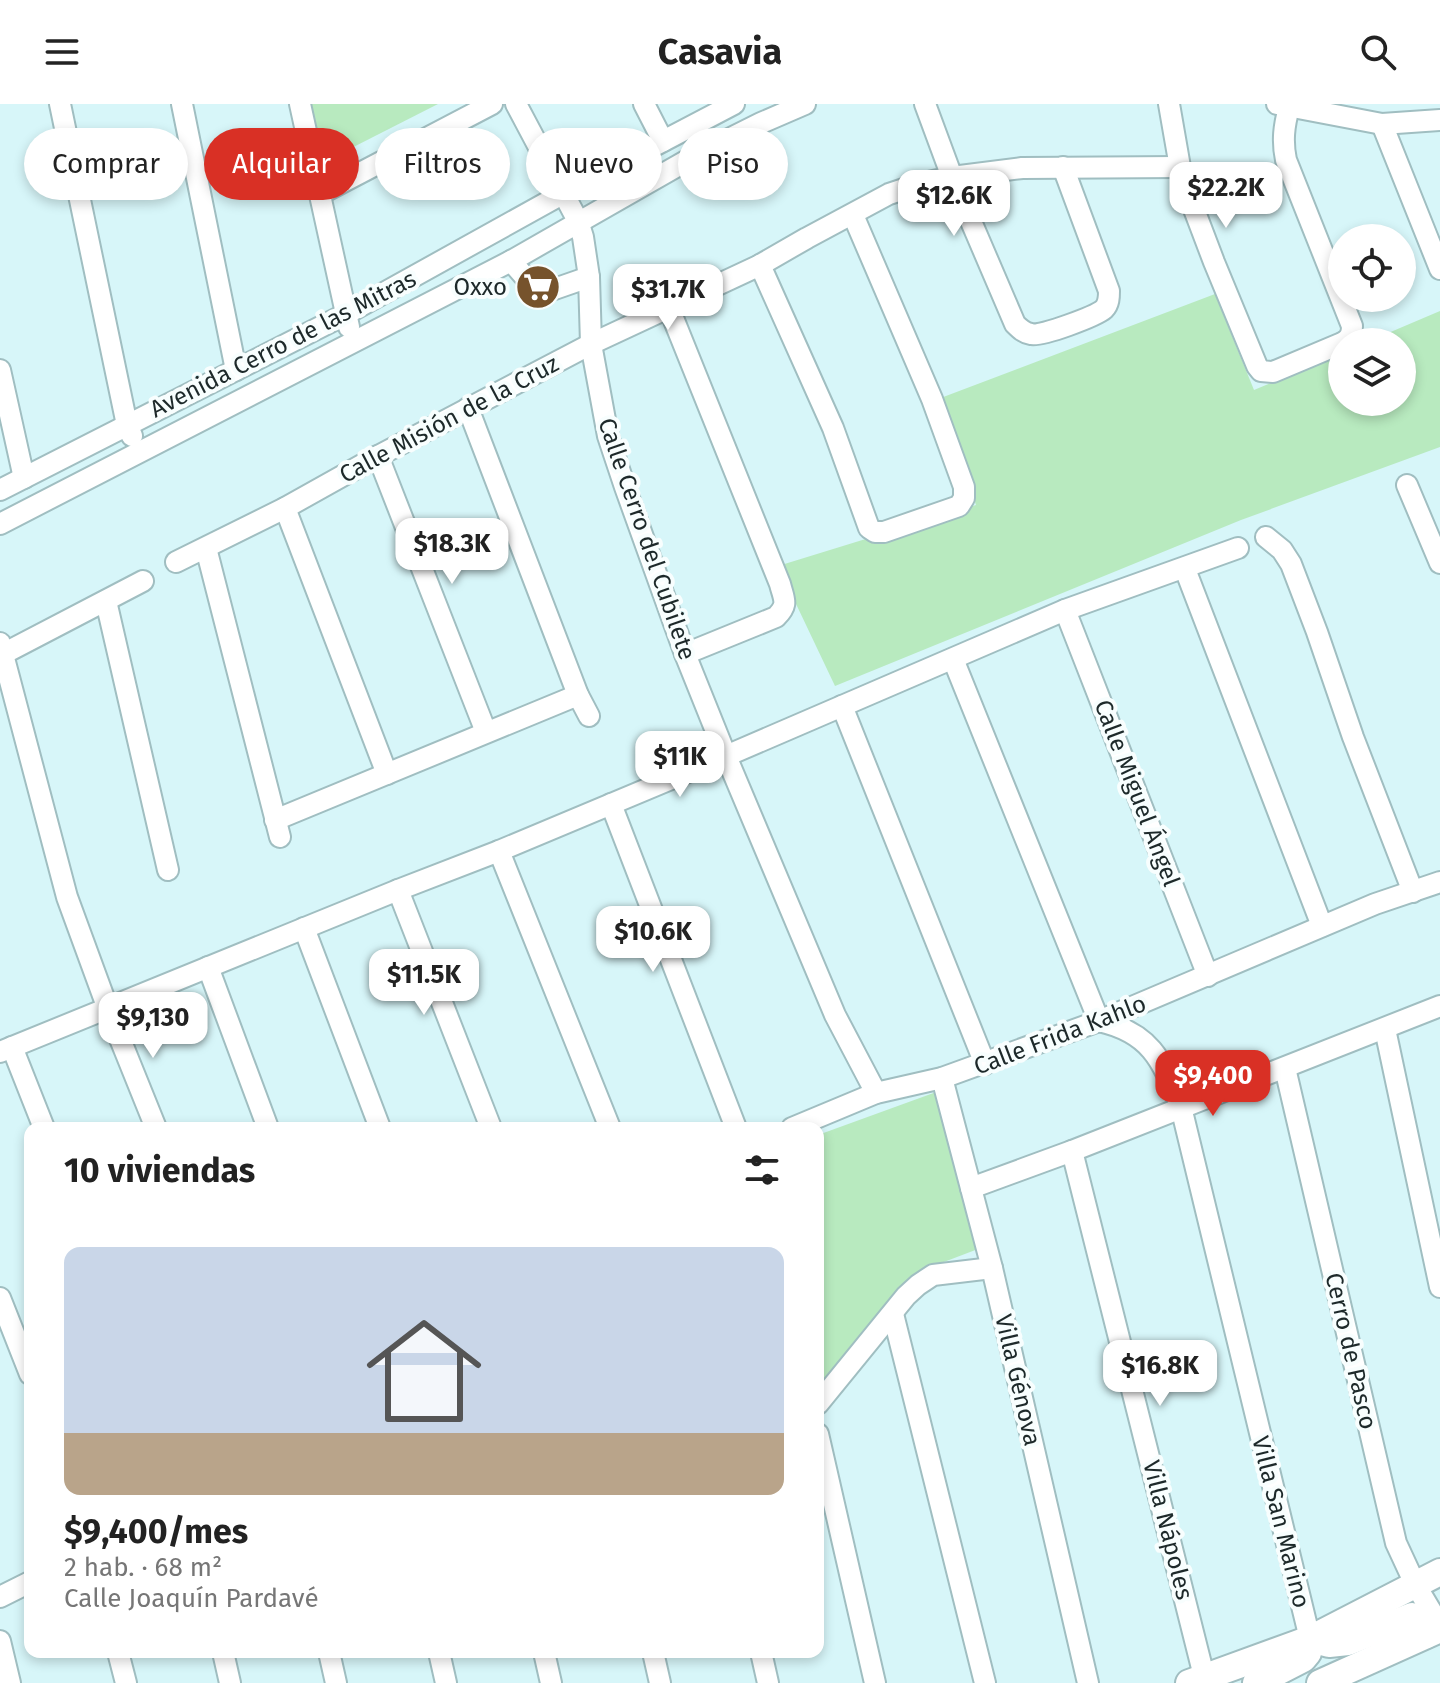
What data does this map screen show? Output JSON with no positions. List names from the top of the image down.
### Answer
{
  "streets": {
    "street": [
      "Avenida Cerro de las Mitras",
      "Calle Misión de la Cruz",
      "Calle Cerro del Cubilete",
      "Calle Miguel Ángel",
      "Calle Frida Kahlo",
      "Cerro de Pasco",
      "Villa Génova",
      "Villa San Marino",
      "Villa Nápoles"
    ]
  },
  "crossings": [
    ["Avenida Cerro de las Mitras", "Calle Cerro del Cubilete"],
    ["Calle Misión de la Cruz", "Calle Cerro del Cubilete"],
    ["Calle Cerro del Cubilete", "Calle Frida Kahlo"],
    ["Calle Miguel Ángel", "Calle Frida Kahlo"],
    ["Calle Frida Kahlo", "Villa Génova"],
    ["Calle Frida Kahlo", "Villa San Marino"]
  ],
  "places": {
    "supermarket": ["Oxxo"]
  },
  "page": {
    "header": "Casavia",
    "chip": [
      "Comprar",
      "Alquilar",
      "Filtros",
      "Nuevo",
      "Piso"
    ],
    "price": [
      "$22.2K",
      "$12.6K",
      "$31.7K",
      "$18.3K",
      "$11K",
      "$10.6K",
      "$11.5K",
      "$9,130",
      "$9,400",
      "$16.8K"
    ],
    "heading": "10 viviendas",
    "list": [
      {
        "name": "$9,400/mes",
        "note": "2 hab. · 68 m² · Calle Joaquín Pardavé"
      }
    ]
  }
}
